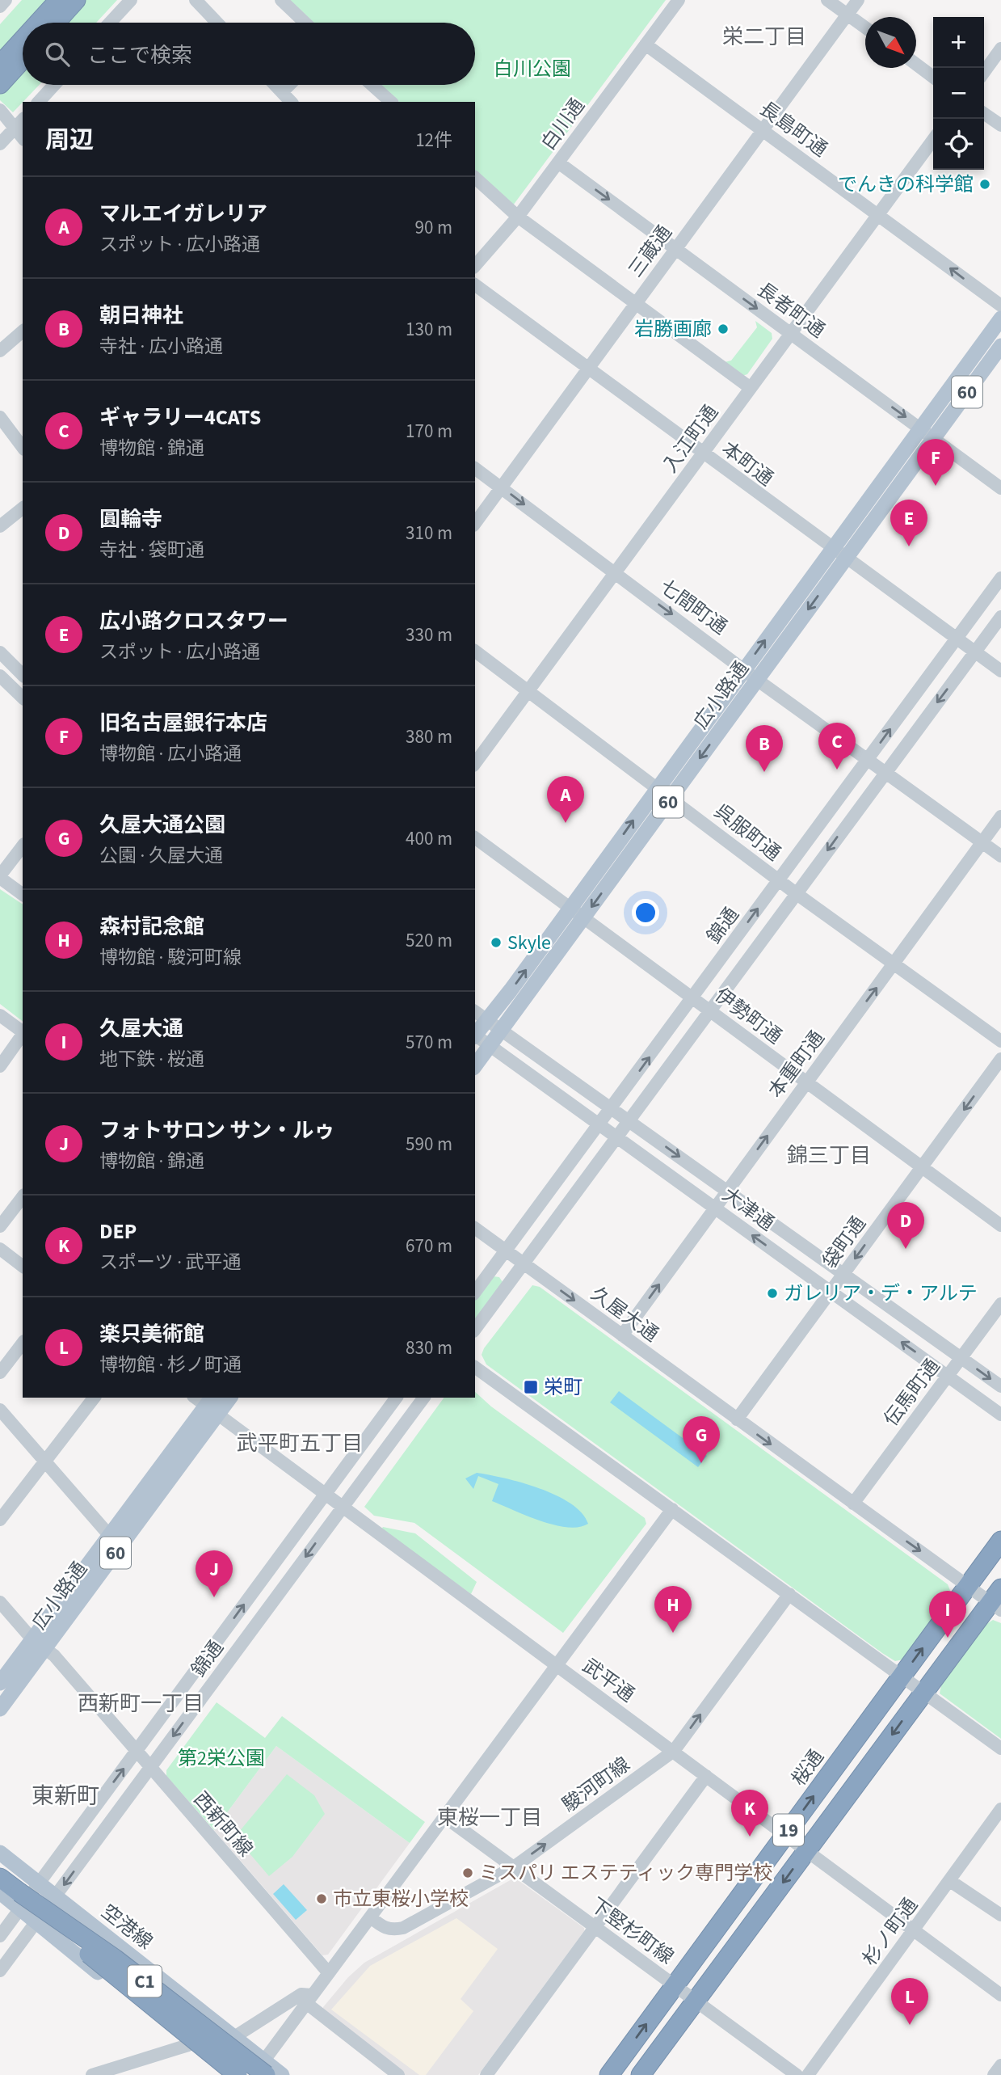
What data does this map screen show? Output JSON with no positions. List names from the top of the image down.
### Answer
{
  "streets": {
    "highway": ["桜通", "19", "C1"],
    "main road": ["60", "広小路通", "空港線"],
    "street": [
      "白川通",
      "長島町通",
      "三蔵通",
      "長者町通",
      "入江町通",
      "本町通",
      "七間町通",
      "呉服町通",
      "錦通",
      "伊勢町通",
      "本重町通",
      "大津通",
      "袋町通",
      "久屋大通",
      "伝馬町通",
      "武平通",
      "駿河町線",
      "西新町線",
      "下竪杉町線",
      "杉ノ町通"
    ]
  },
  "crossings": [
    ["白川通", "長島町通"],
    ["白川通", "長者町通"],
    ["長島町通", "三蔵通"],
    ["長島町通", "入江町通"],
    ["三蔵通", "長者町通"],
    ["三蔵通", "本町通"],
    ["三蔵通", "七間町通"],
    ["長者町通", "入江町通"],
    ["長者町通", "広小路通"],
    ["入江町通", "本町通"],
    ["入江町通", "七間町通"],
    ["入江町通", "呉服町通"],
    ["本町通", "広小路通"],
    ["本町通", "錦通"],
    ["七間町通", "広小路通"],
    ["七間町通", "錦通"],
    ["七間町通", "本重町通"],
    ["広小路通", "呉服町通"],
    ["広小路通", "伊勢町通"],
    ["広小路通", "大津通"],
    ["広小路通", "武平通"],
    ["広小路通", "西新町線"],
    ["呉服町通", "錦通"],
    ["呉服町通", "本重町通"],
    ["錦通", "伊勢町通"],
    ["錦通", "大津通"],
    ["錦通", "久屋大通"],
    ["錦通", "武平通"],
    ["錦通", "西新町線"],
    ["錦通", "空港線"],
    ["錦通", "C1"],
    ["伊勢町通", "本重町通"],
    ["伊勢町通", "袋町通"],
    ["本重町通", "大津通"],
    ["本重町通", "久屋大通"],
    ["大津通", "袋町通"],
    ["大津通", "伝馬町通"],
    ["袋町通", "久屋大通"],
    ["久屋大通", "伝馬町通"],
    ["久屋大通", "桜通"],
    ["久屋大通", "19"],
    ["武平通", "桜通"],
    ["武平通", "駿河町線"],
    ["武平通", "19"],
    ["武平通", "杉ノ町通"],
    ["桜通", "下竪杉町線"],
    ["駿河町線", "下竪杉町線"],
    ["19", "下竪杉町線"],
    ["空港線", "C1"]
  ],
  "one_way": ["七間町通", "本重町通", "袋町通"],
  "districts": [
    "栄二丁目",
    "錦三丁目",
    "武平町五丁目",
    "西新町一丁目",
    "東新町",
    "東桜一丁目"
  ],
  "parks": ["白川公園", "第2栄公園"],
  "places": {
    "other": [
      "でんきの科学館",
      "岩勝画廊",
      "Skyle",
      "ガレリア・デ・アルテ",
      "ミスパリ エステティック専門学校",
      "市立東桜小学校"
    ],
    "transit": ["栄町"]
  },
  "north": "bottom right",
  "page": {
    "map_buttons": ["+", "−"],
    "search": "ここで検索",
    "heading": ["周辺", "12件"],
    "list": [
      {
        "mark": "A",
        "name": "マルエイガレリア",
        "note": "スポット · 広小路通",
        "value": "90 m"
      },
      {
        "mark": "B",
        "name": "朝日神社",
        "note": "寺社 · 広小路通",
        "value": "130 m"
      },
      {
        "mark": "C",
        "name": "ギャラリー4CATS",
        "note": "博物館 · 錦通",
        "value": "170 m"
      },
      {
        "mark": "D",
        "name": "圓輪寺",
        "note": "寺社 · 袋町通",
        "value": "310 m"
      },
      {
        "mark": "E",
        "name": "広小路クロスタワー",
        "note": "スポット · 広小路通",
        "value": "330 m"
      },
      {
        "mark": "F",
        "name": "旧名古屋銀行本店",
        "note": "博物館 · 広小路通",
        "value": "380 m"
      },
      {
        "mark": "G",
        "name": "久屋大通公園",
        "note": "公園 · 久屋大通",
        "value": "400 m"
      },
      {
        "mark": "H",
        "name": "森村記念館",
        "note": "博物館 · 駿河町線",
        "value": "520 m"
      },
      {
        "mark": "I",
        "name": "久屋大通",
        "note": "地下鉄 · 桜通",
        "value": "570 m"
      },
      {
        "mark": "J",
        "name": "フォトサロン サン・ルゥ",
        "note": "博物館 · 錦通",
        "value": "590 m"
      },
      {
        "mark": "K",
        "name": "DEP",
        "note": "スポーツ · 武平通",
        "value": "670 m"
      },
      {
        "mark": "L",
        "name": "楽只美術館",
        "note": "博物館 · 杉ノ町通",
        "value": "830 m"
      }
    ],
    "pins": [
      "F",
      "E",
      "C",
      "B",
      "A",
      "D",
      "G",
      "J",
      "H",
      "I",
      "K",
      "L"
    ]
  }
}
